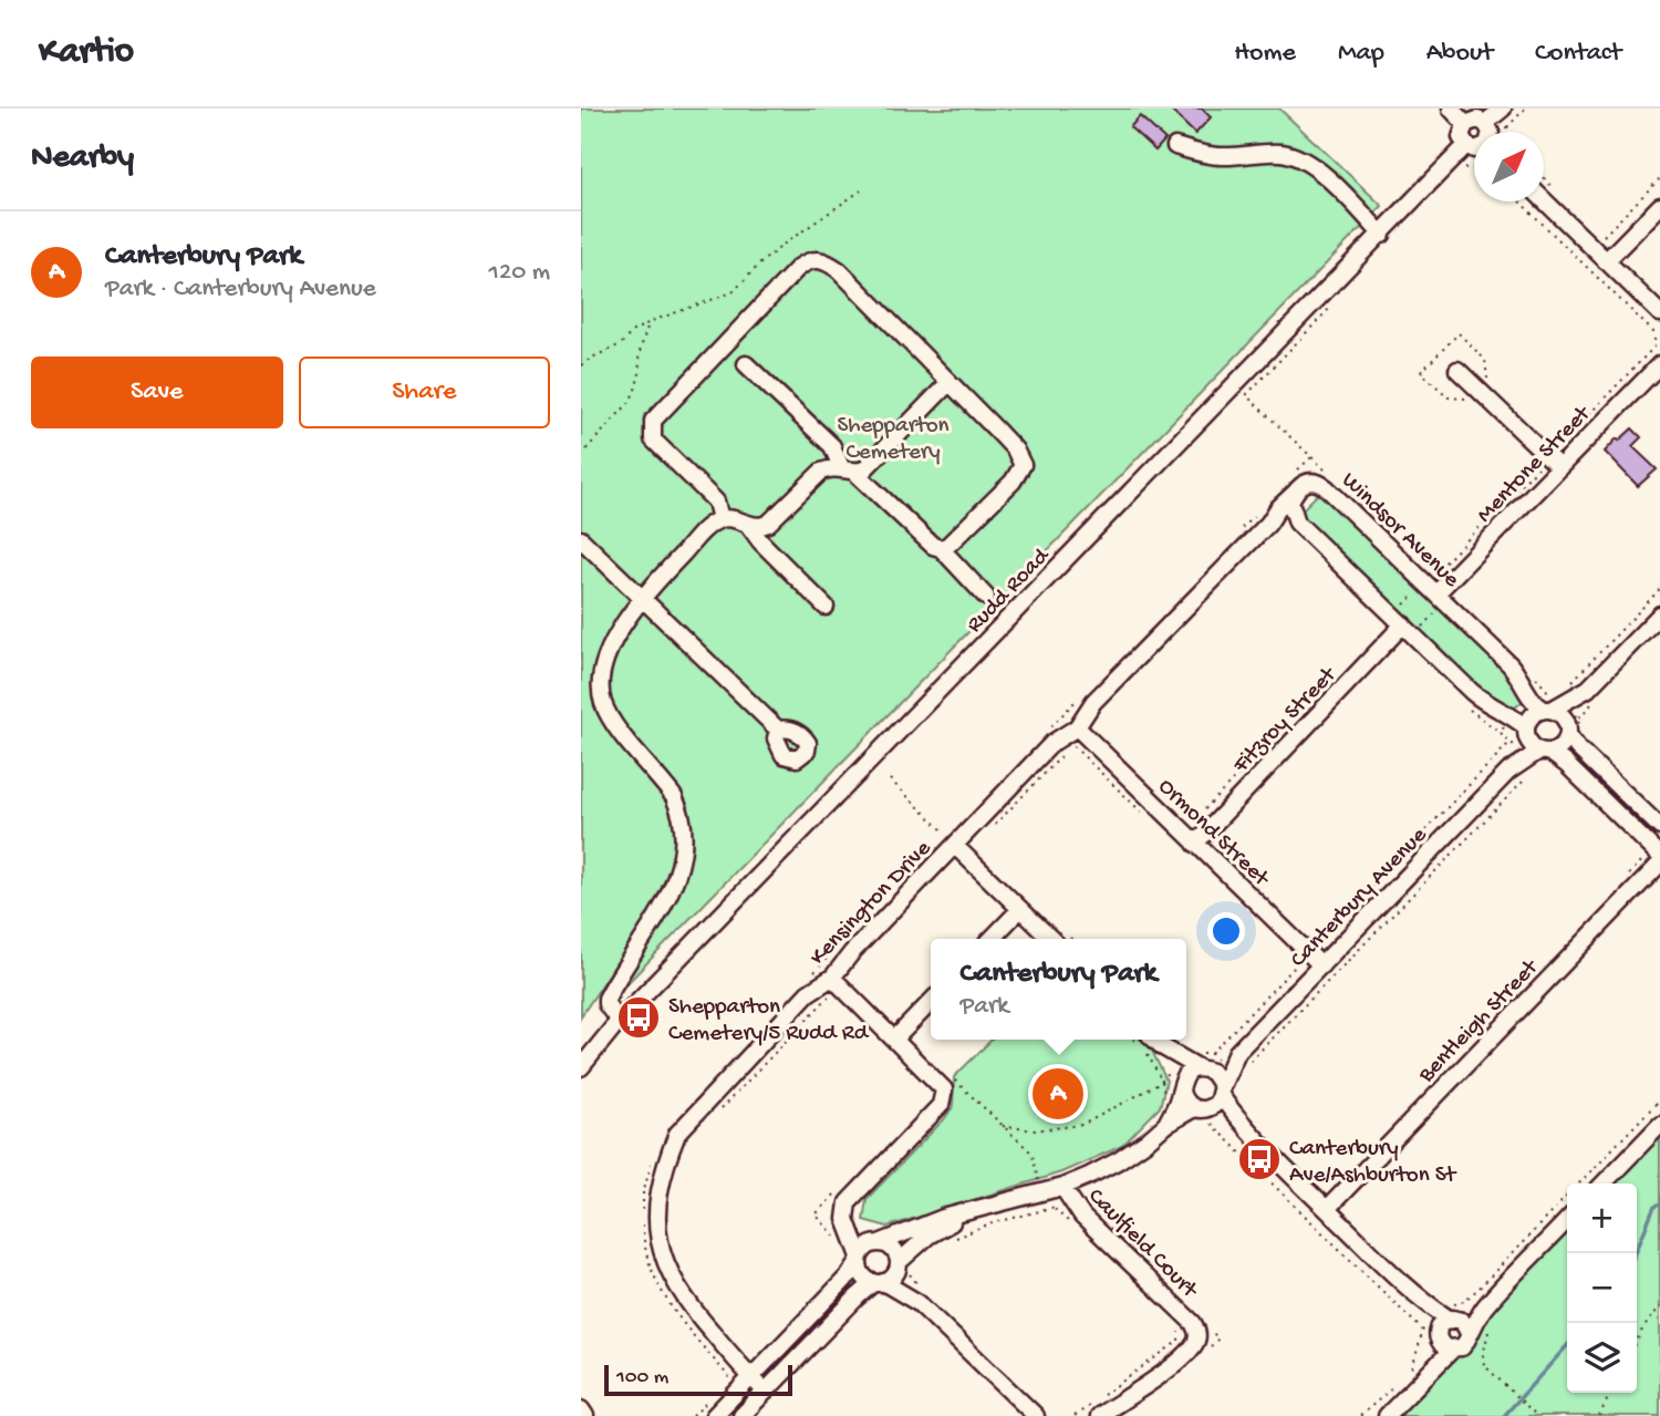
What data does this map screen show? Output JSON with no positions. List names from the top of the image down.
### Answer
{
  "streets": {
    "street": [
      "Mentone Street",
      "Windsor Avenue",
      "Rudd Road",
      "Fitzroy Street",
      "Ormond Street",
      "Canterbury Avenue",
      "Kensington Drive",
      "Bentleigh Street",
      "Caulfield Court"
    ]
  },
  "crossings": [
    ["Mentone Street", "Windsor Avenue"],
    ["Windsor Avenue", "Canterbury Avenue"],
    ["Windsor Avenue", "Kensington Drive"],
    ["Fitzroy Street", "Ormond Street"],
    ["Ormond Street", "Canterbury Avenue"],
    ["Ormond Street", "Kensington Drive"]
  ],
  "parks": ["Shepparton Cemetery"],
  "places": {
    "bus stop": ["Shepparton Cemetery/5 Rudd Rd", "Canterbury Ave/Ashburton St"]
  },
  "scale_bar": "100 m",
  "north": "top right",
  "page": {
    "header": "Kartio",
    "nav": [
      "Home",
      "Map",
      "About",
      "Contact"
    ],
    "heading": "Nearby",
    "list": [
      {
        "mark": "A",
        "name": "Canterbury Park",
        "note": "Park · Canterbury Avenue",
        "value": "120 m"
      }
    ],
    "buttons": ["Save", "Share"],
    "popup": ["Canterbury Park", "Park"],
    "pins": "A",
    "map_buttons": ["+", "−"],
    "scale": "100 m"
  }
}
